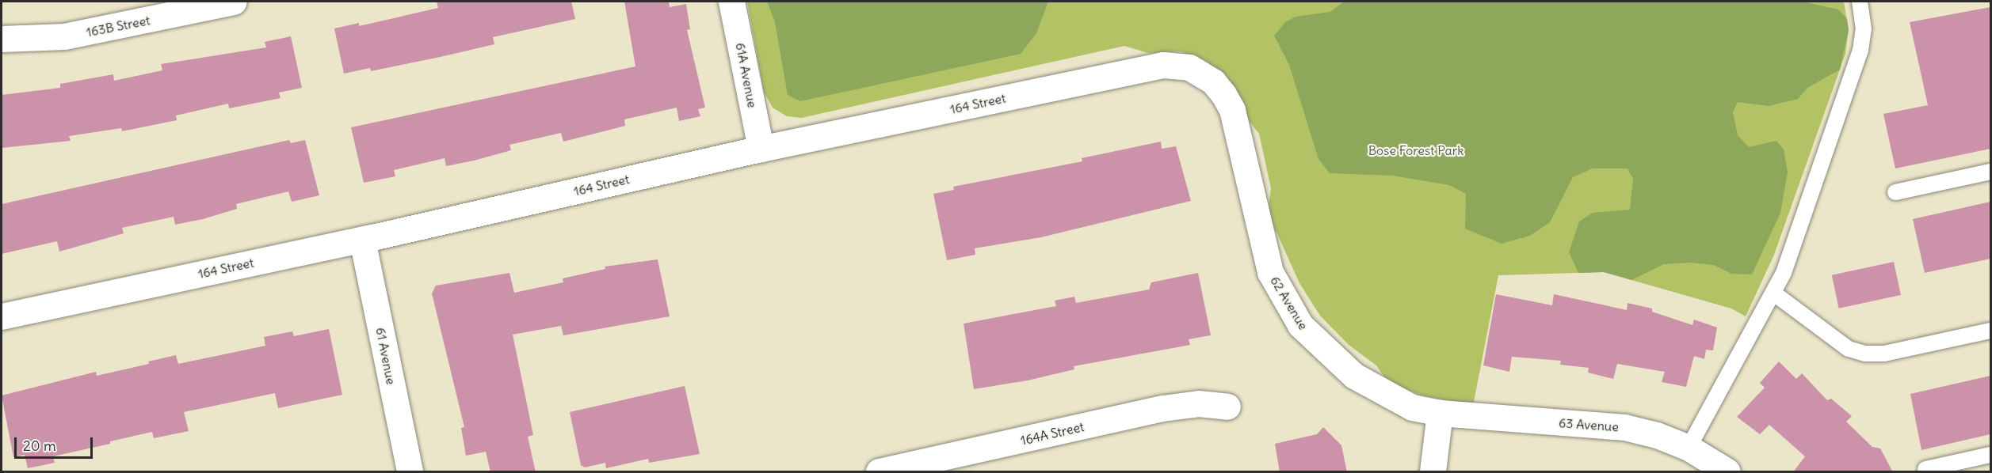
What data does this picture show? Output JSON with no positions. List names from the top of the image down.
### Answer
{
  "streets": {
    "street": [
      "163B Street",
      "61A Avenue",
      "164 Street",
      "62 Avenue",
      "61 Avenue",
      "63 Avenue",
      "164A Street"
    ]
  },
  "crossings": [
    ["61A Avenue", "164 Street"],
    ["164 Street", "62 Avenue"],
    ["164 Street", "61 Avenue"],
    ["62 Avenue", "63 Avenue"]
  ],
  "parks": ["Bose Forest Park"],
  "scale_bar": "20 m"
}
